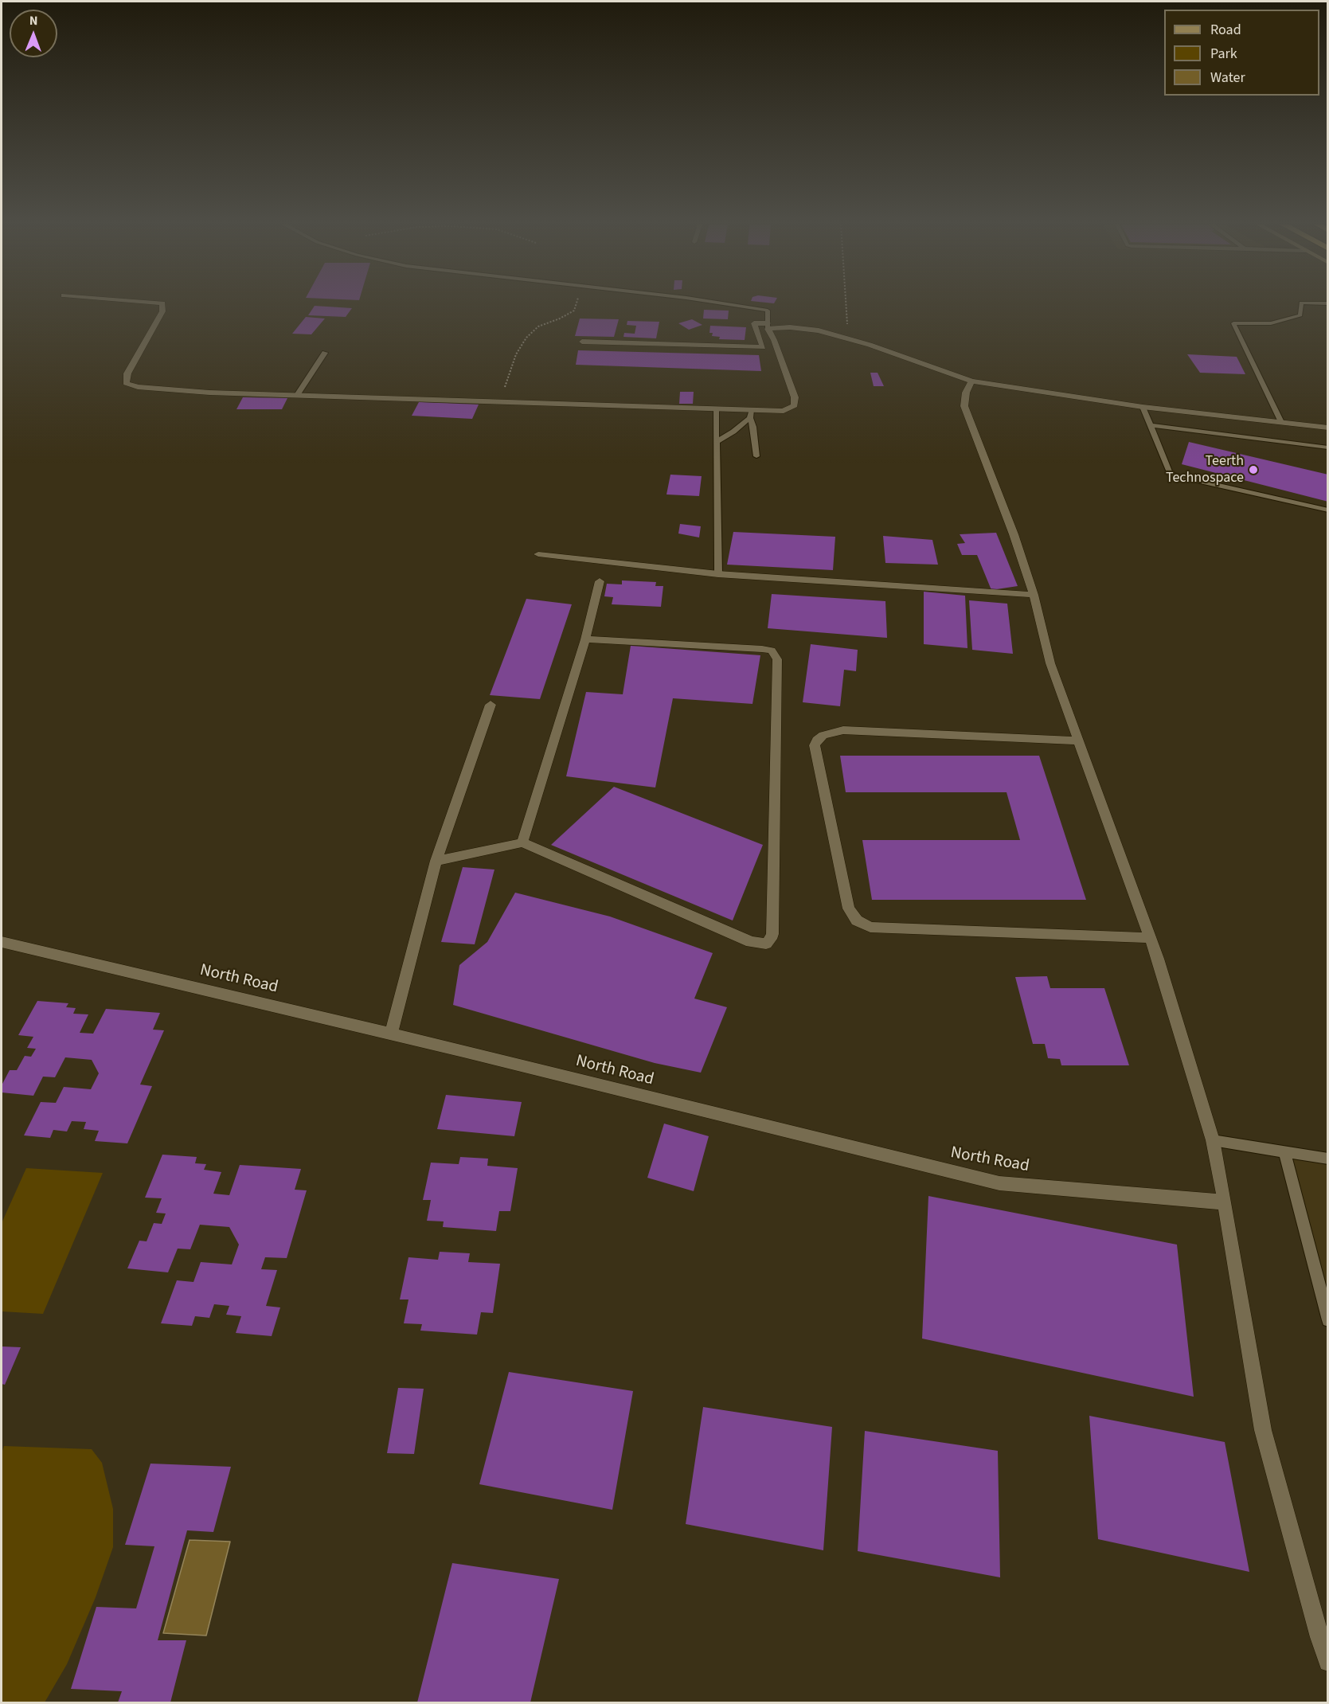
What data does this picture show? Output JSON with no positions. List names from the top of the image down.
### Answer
{
  "streets": {
    "street": ["North Road"]
  },
  "places": ["Teerth Technospace"],
  "legend": ["Road", "Park", "Water"],
  "north": "top"
}
